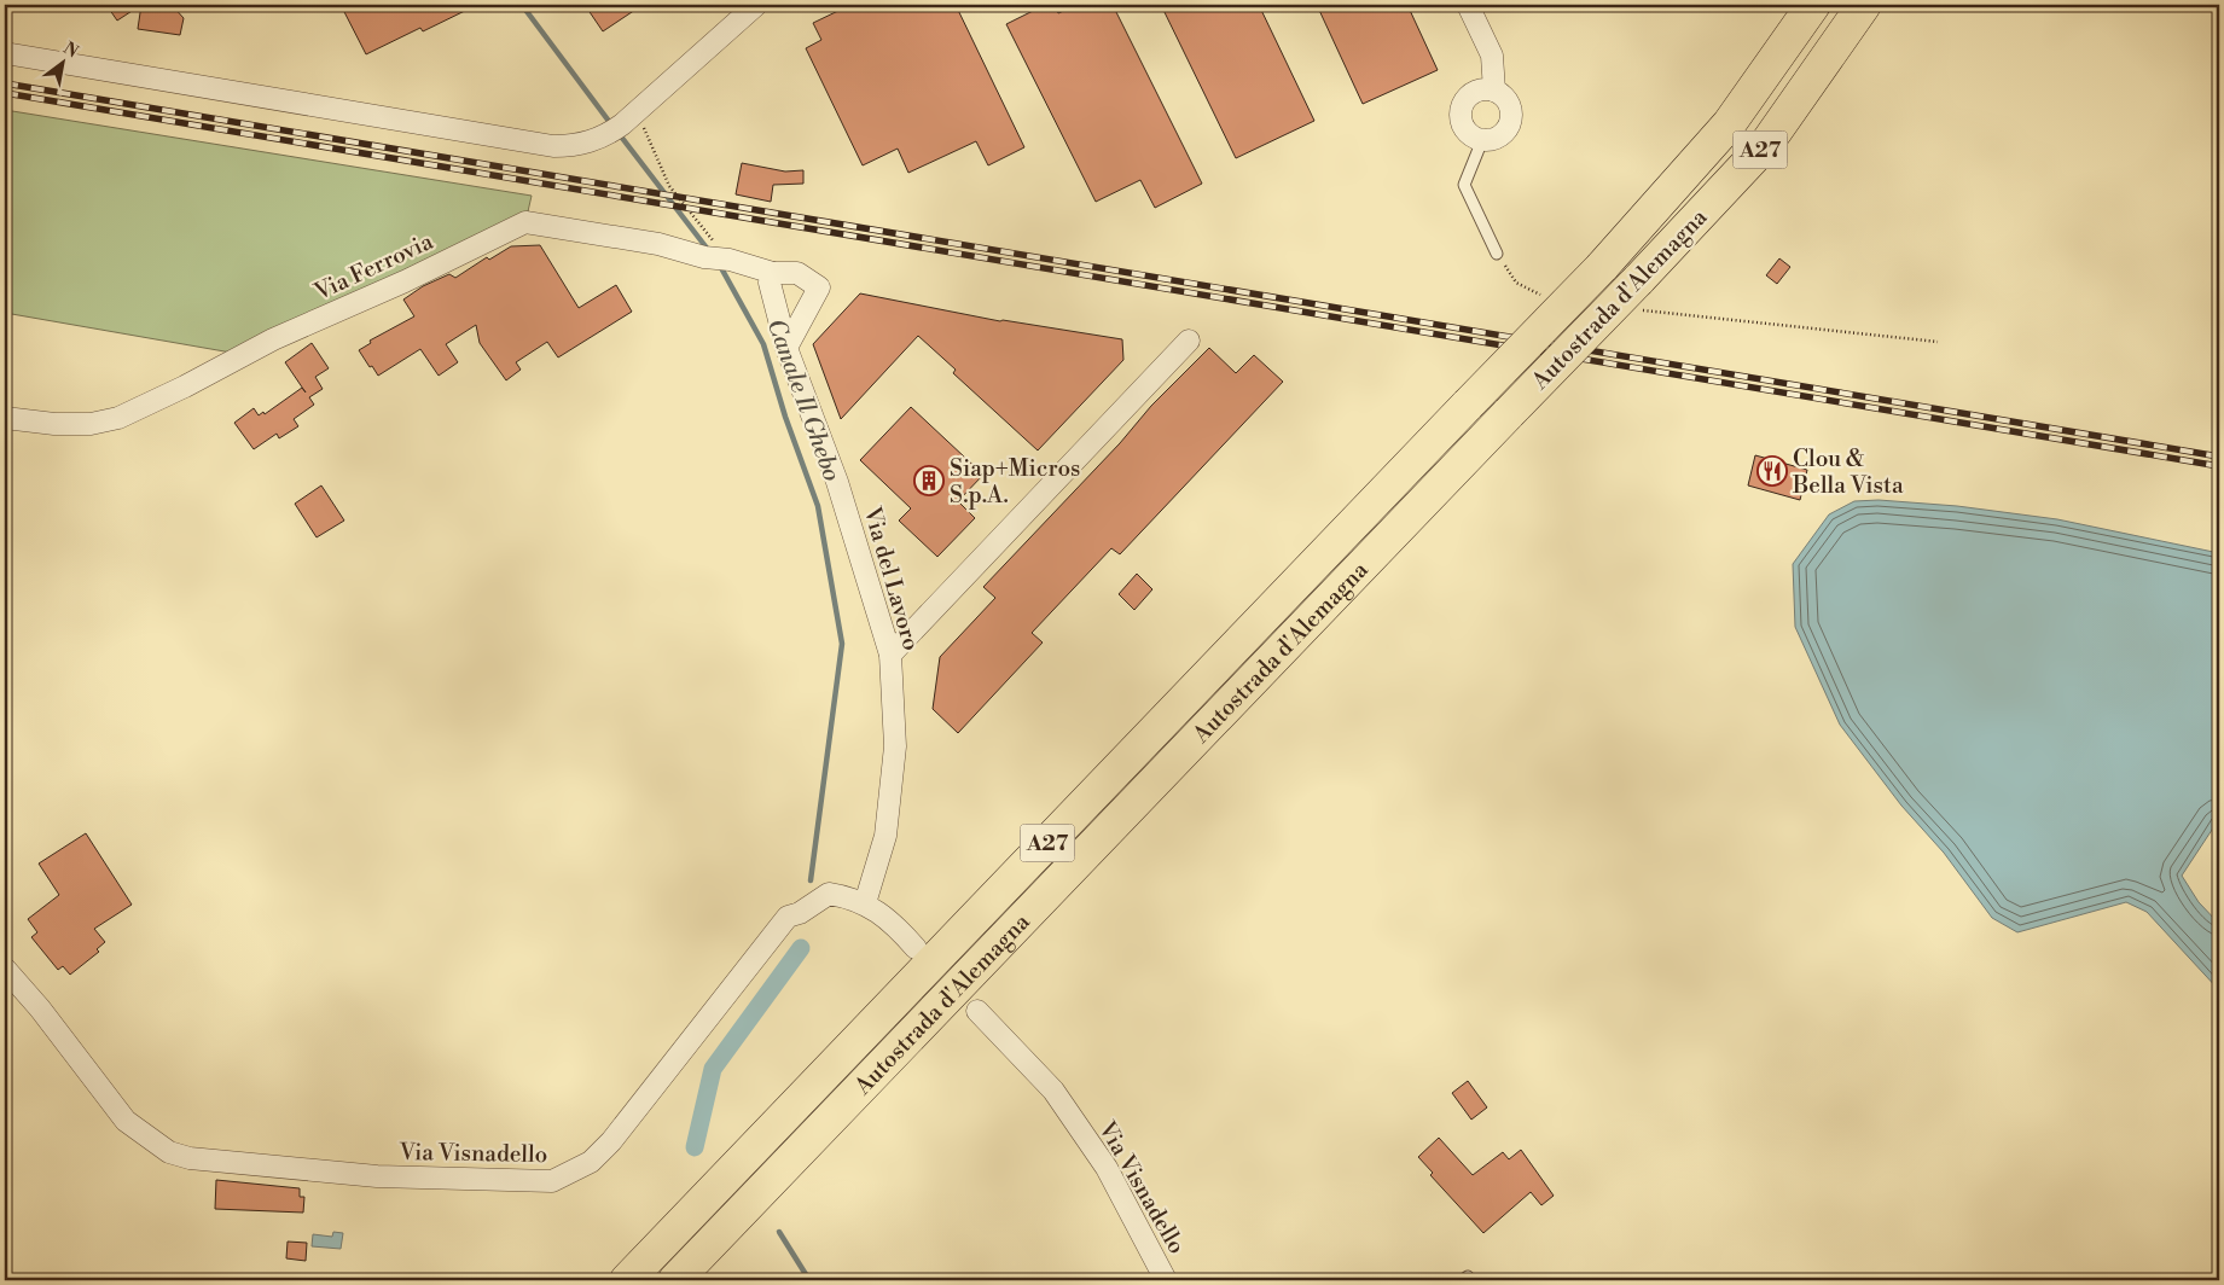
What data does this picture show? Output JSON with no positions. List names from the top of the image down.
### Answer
{
  "streets": {
    "highway": ["A27", "Autostrada d'Alemagna"],
    "street": ["Via Ferrovia", "Via del Lavoro", "Via Visnadello"]
  },
  "crossings": [
    ["Via Ferrovia", "Via del Lavoro"],
    ["Via del Lavoro", "Via Visnadello"]
  ],
  "water": ["Canale Il Ghebo"],
  "places": {
    "restaurant": ["Clou & Bella Vista"],
    "building": ["Siap+Micros S.p.A."]
  },
  "north": "top right"
}
